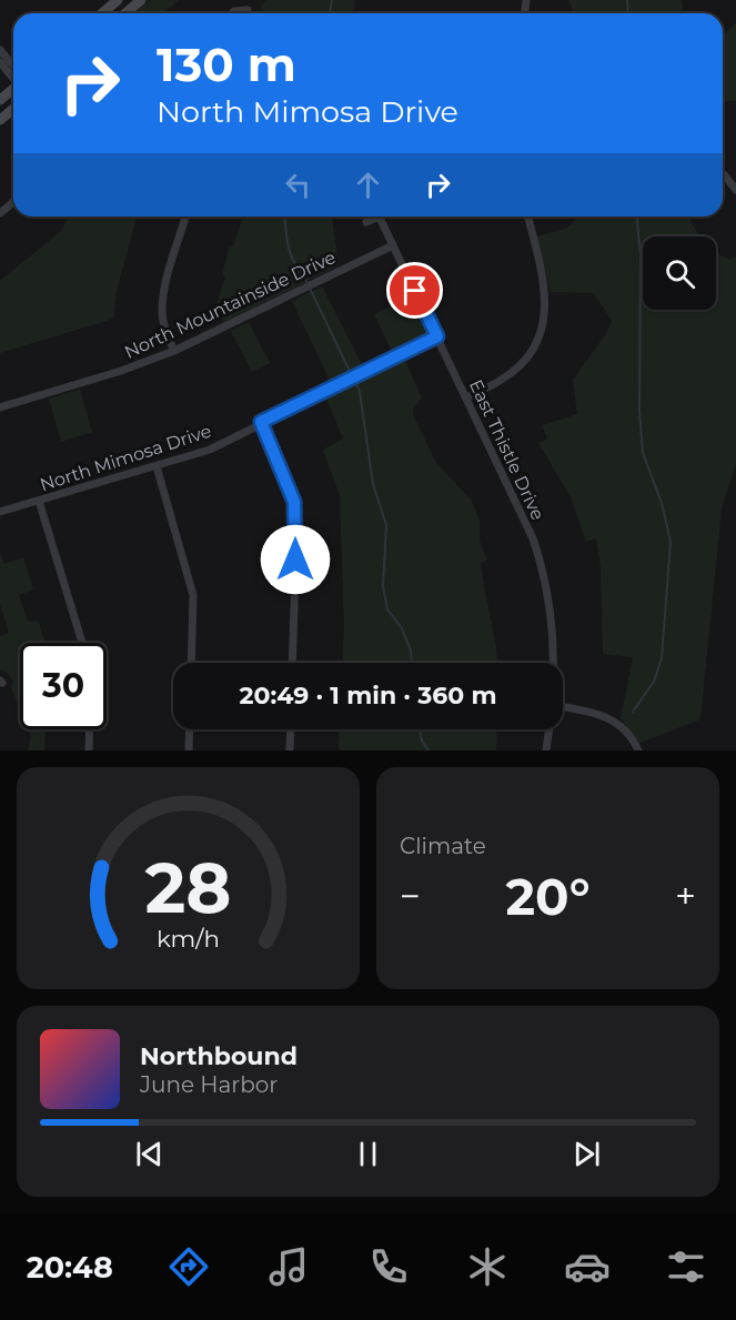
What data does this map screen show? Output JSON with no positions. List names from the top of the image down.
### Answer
{
  "streets": {
    "street": ["North Mountainside Drive", "East Thistle Drive", "North Mimosa Drive"]
  },
  "crossings": [
    ["North Mountainside Drive", "East Thistle Drive"],
    ["East Thistle Drive", "North Mimosa Drive"]
  ],
  "page": {
    "turn": ["130 m", "North Mimosa Drive"],
    "limit": "30",
    "trip": "20:49 · 1 min · 360 m",
    "tile": "Climate",
    "heat": ["−", "20°", "+"],
    "song": ["Northbound", "June Harbor"],
    "tabs": "20:48",
    "gauge": ["28", "km/h"]
  }
}
